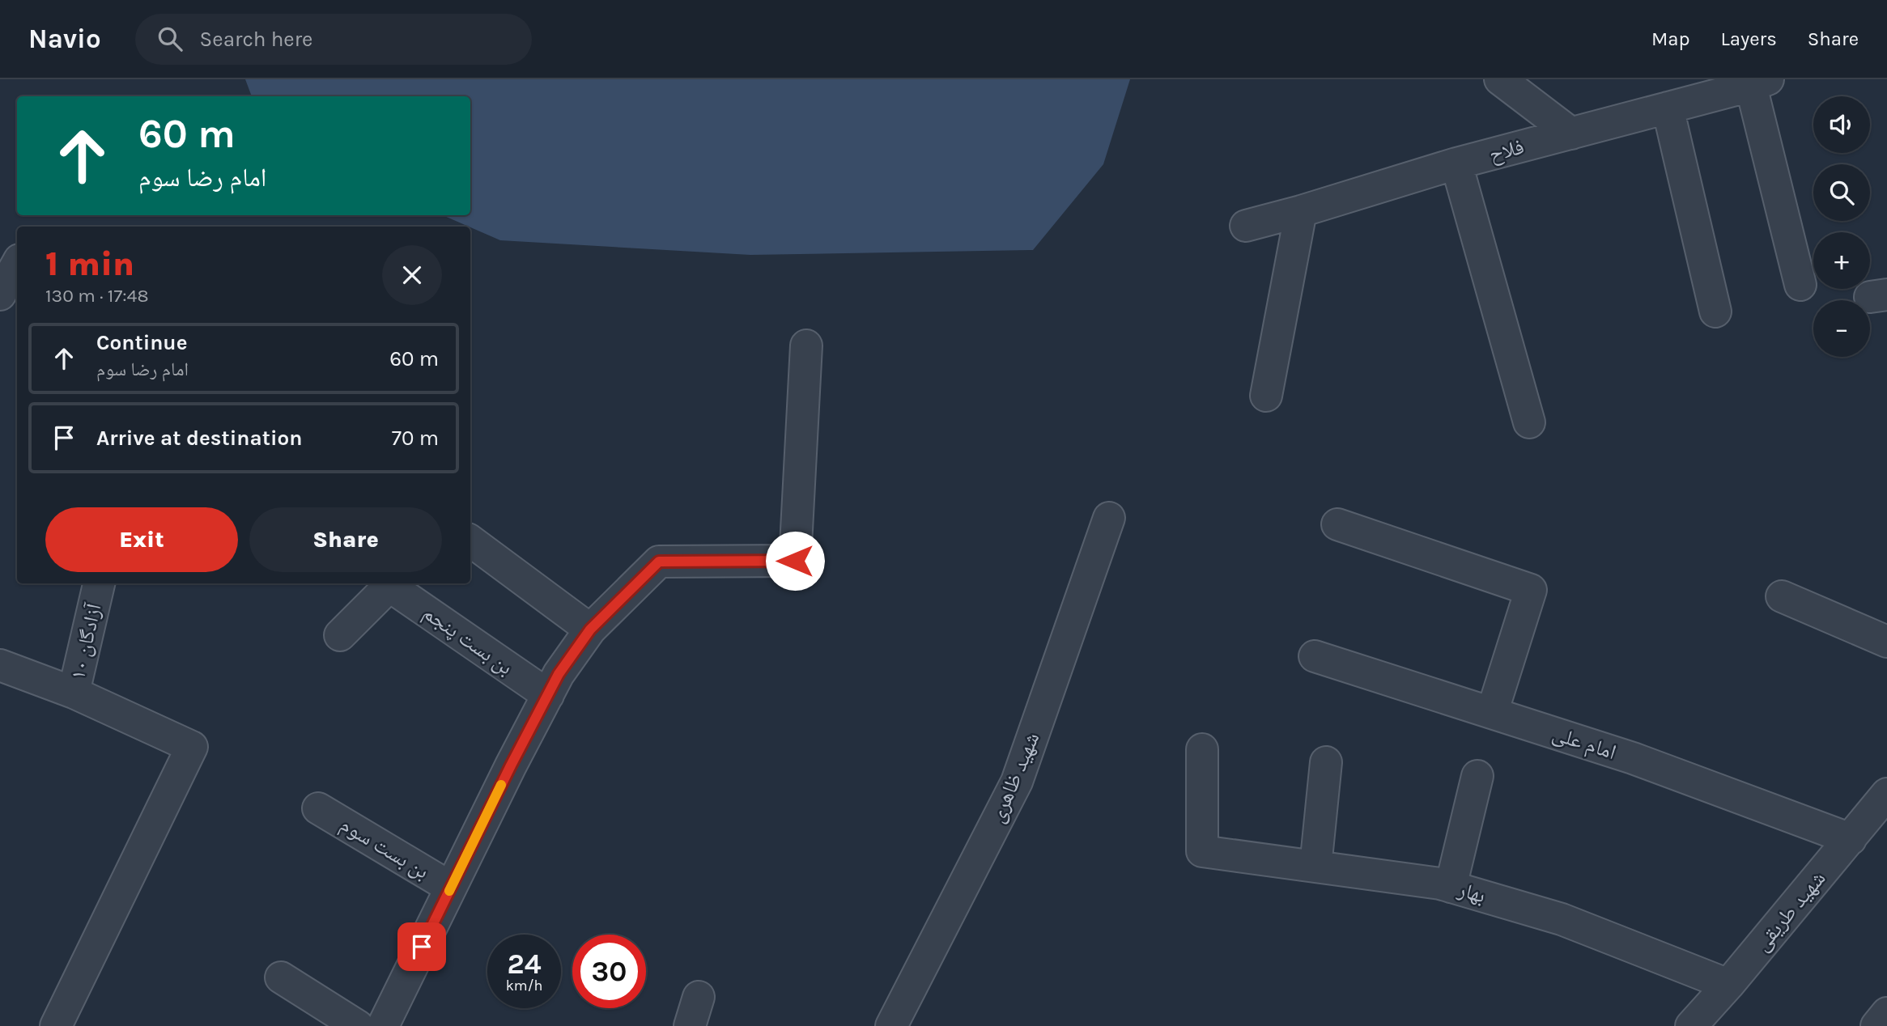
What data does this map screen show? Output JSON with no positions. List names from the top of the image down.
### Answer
{
  "streets": {
    "street": [
      "فلاح",
      "بن بست پنجم",
      "آزادگان ۱۰",
      "امام علی",
      "شهید ظاهری",
      "بن بست سوم",
      "بهار",
      "شهید طریقی"
    ]
  },
  "crossings": [
    ["امام علی", "شهید طریقی"],
    ["بهار", "شهید طریقی"]
  ],
  "page": {
    "header": "Navio",
    "search": "Search here",
    "nav": ["Map", "Layers", "Share"],
    "map_buttons": ["+", "−"],
    "turn": ["60 m", "امام رضا سوم"],
    "heading": ["1 min", "130 m · 17:48"],
    "list": [
      {
        "name": "Continue",
        "note": "امام رضا سوم",
        "value": "60 m"
      },
      {
        "name": "Arrive at destination",
        "value": "70 m"
      }
    ],
    "buttons": ["Exit", "Share"],
    "speed": "24 km/h",
    "limit": "30"
  }
}
